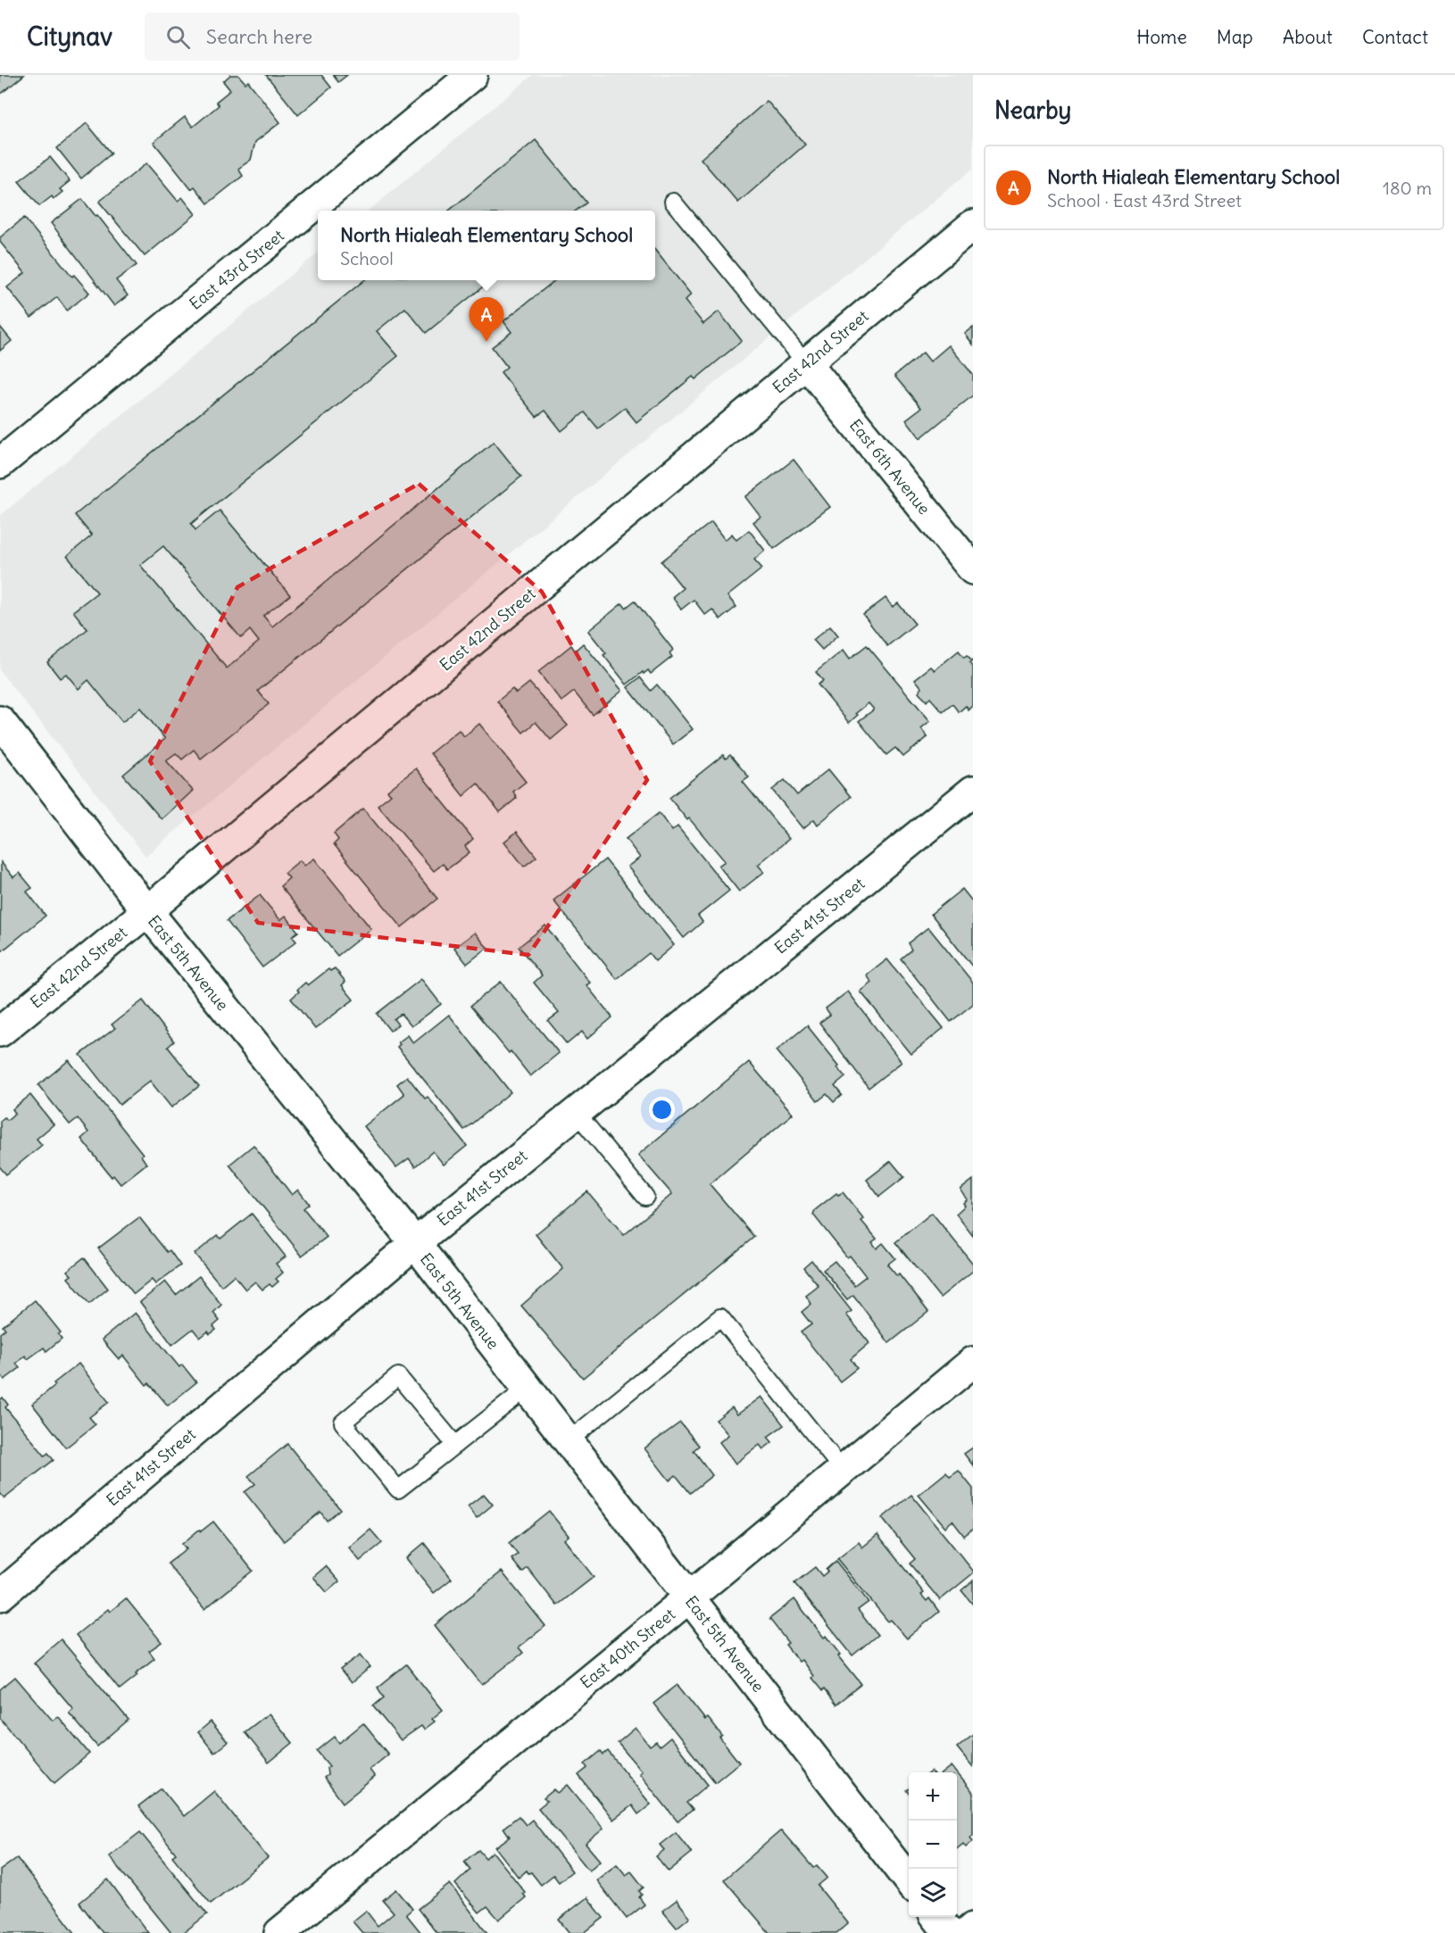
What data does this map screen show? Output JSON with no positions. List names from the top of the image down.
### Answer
{
  "streets": {
    "street": [
      "East 43rd Street",
      "East 42nd Street",
      "East 6th Avenue",
      "East 41st Street",
      "East 5th Avenue",
      "East 40th Street"
    ]
  },
  "crossings": [
    ["East 42nd Street", "East 6th Avenue"],
    ["East 42nd Street", "East 5th Avenue"],
    ["East 41st Street", "East 5th Avenue"],
    ["East 5th Avenue", "East 40th Street"]
  ],
  "page": {
    "header": "Citynav",
    "search": "Search here",
    "nav": [
      "Home",
      "Map",
      "About",
      "Contact"
    ],
    "heading": "Nearby",
    "list": [
      {
        "mark": "A",
        "name": "North Hialeah Elementary School",
        "note": "School · East 43rd Street",
        "value": "180 m"
      }
    ],
    "popup": ["North Hialeah Elementary School", "School"],
    "pins": "A",
    "map_buttons": ["+", "−"]
  }
}
